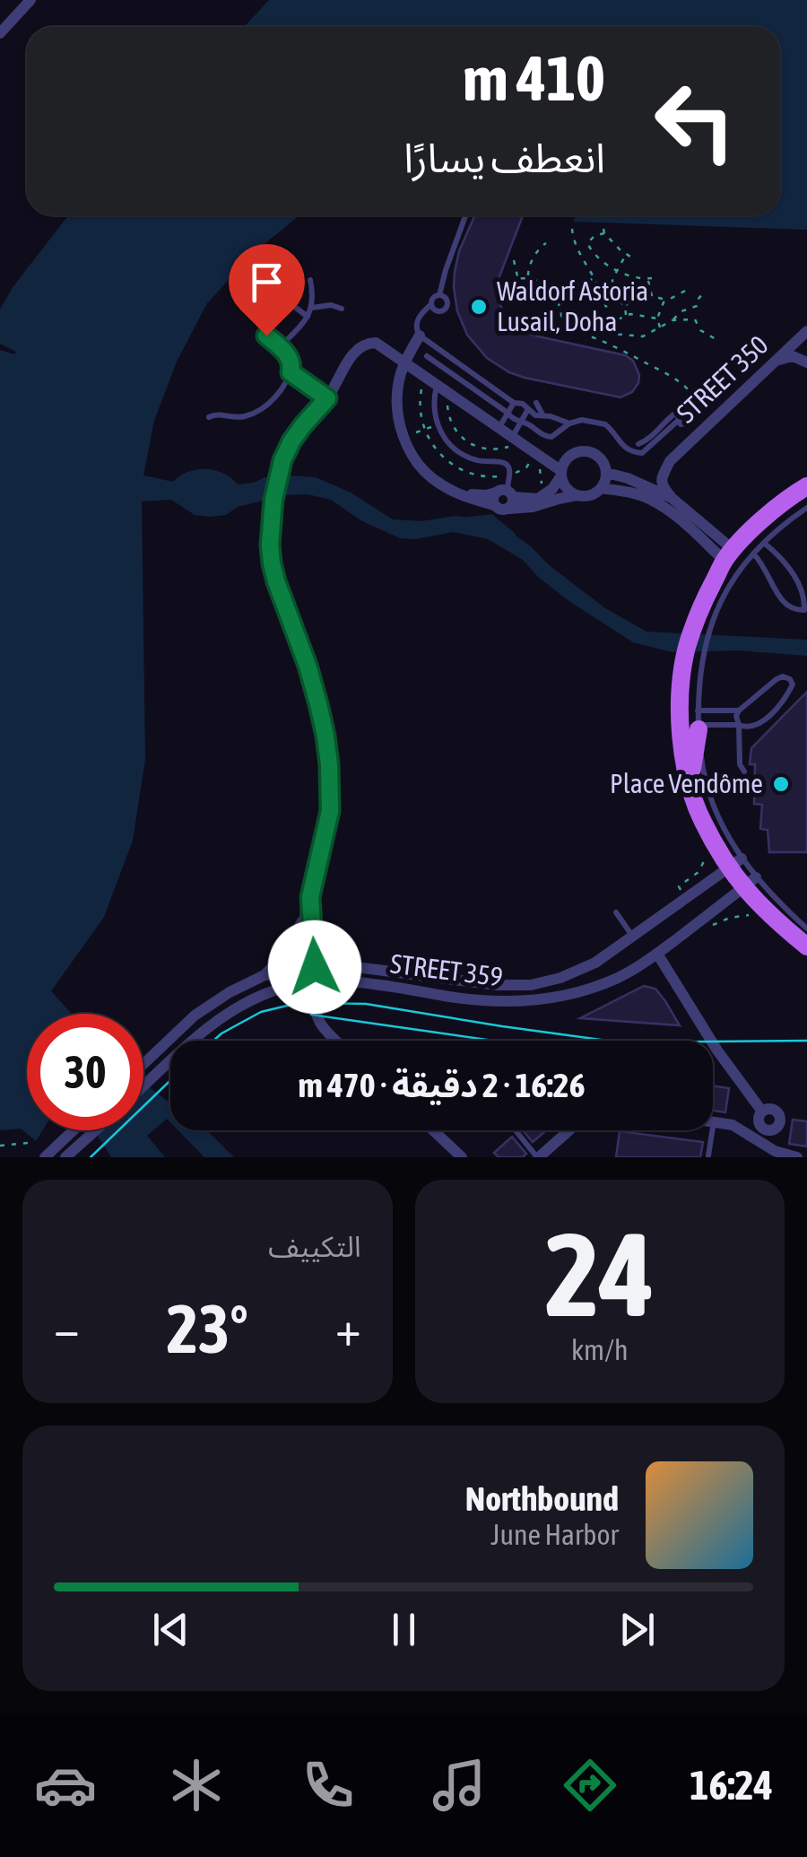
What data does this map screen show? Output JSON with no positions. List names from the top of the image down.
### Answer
{
  "streets": {
    "street": ["STREET 350", "STREET 359"]
  },
  "places": ["Waldorf Astoria Lusail, Doha", "Place Vendôme"],
  "page": {
    "turn": ["410 m", "انعطف يسارًا"],
    "limit": "30",
    "trip": "16:26 · 2 دقيقة · 470 m",
    "tile": [
      ["24", "km/h"],
      "التكييف"
    ],
    "heat": ["−", "23°", "+"],
    "song": ["Northbound", "June Harbor"],
    "tabs": "16:24"
  }
}
